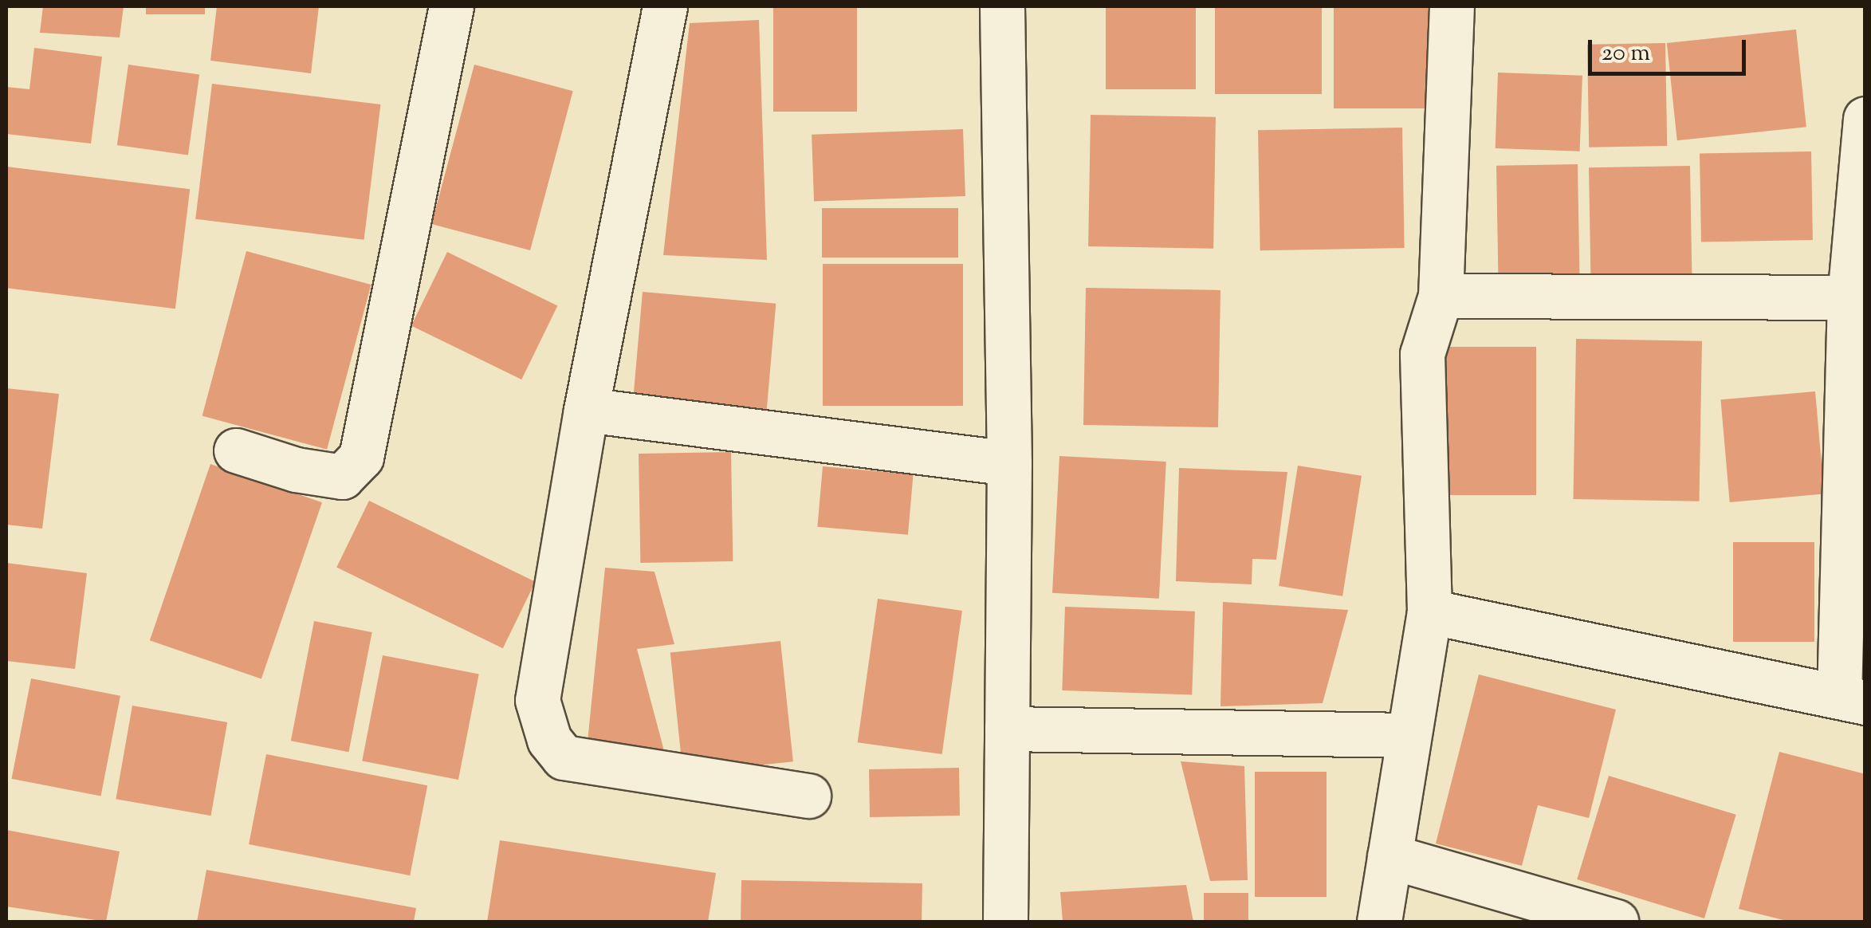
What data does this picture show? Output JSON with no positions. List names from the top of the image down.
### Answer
{
  "scale_bar": "20 m"
}
